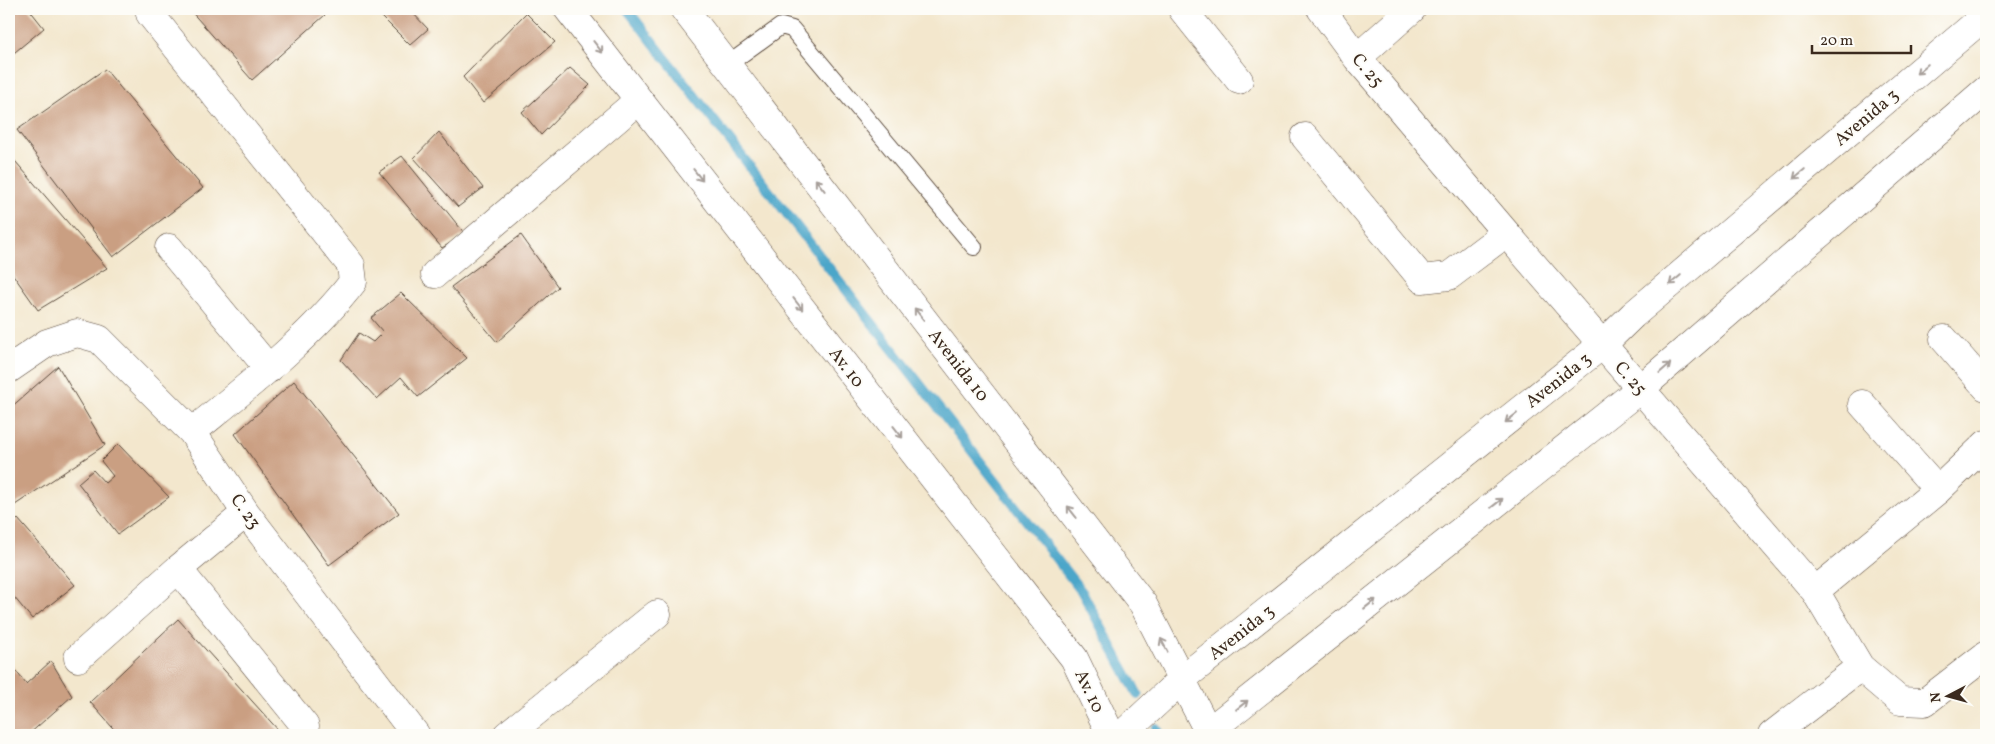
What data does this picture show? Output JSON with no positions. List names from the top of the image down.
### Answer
{
  "streets": {
    "street": [
      "C. 25",
      "Avenida 3",
      "Avenida 10",
      "Av. 10",
      "C. 23"
    ]
  },
  "crossings": [
    ["C. 25", "Avenida 3"],
    ["Avenida 3", "Avenida 10"]
  ],
  "one_way": ["Avenida 10", "Av. 10"],
  "scale_bar": "20 m",
  "north": "left"
}
